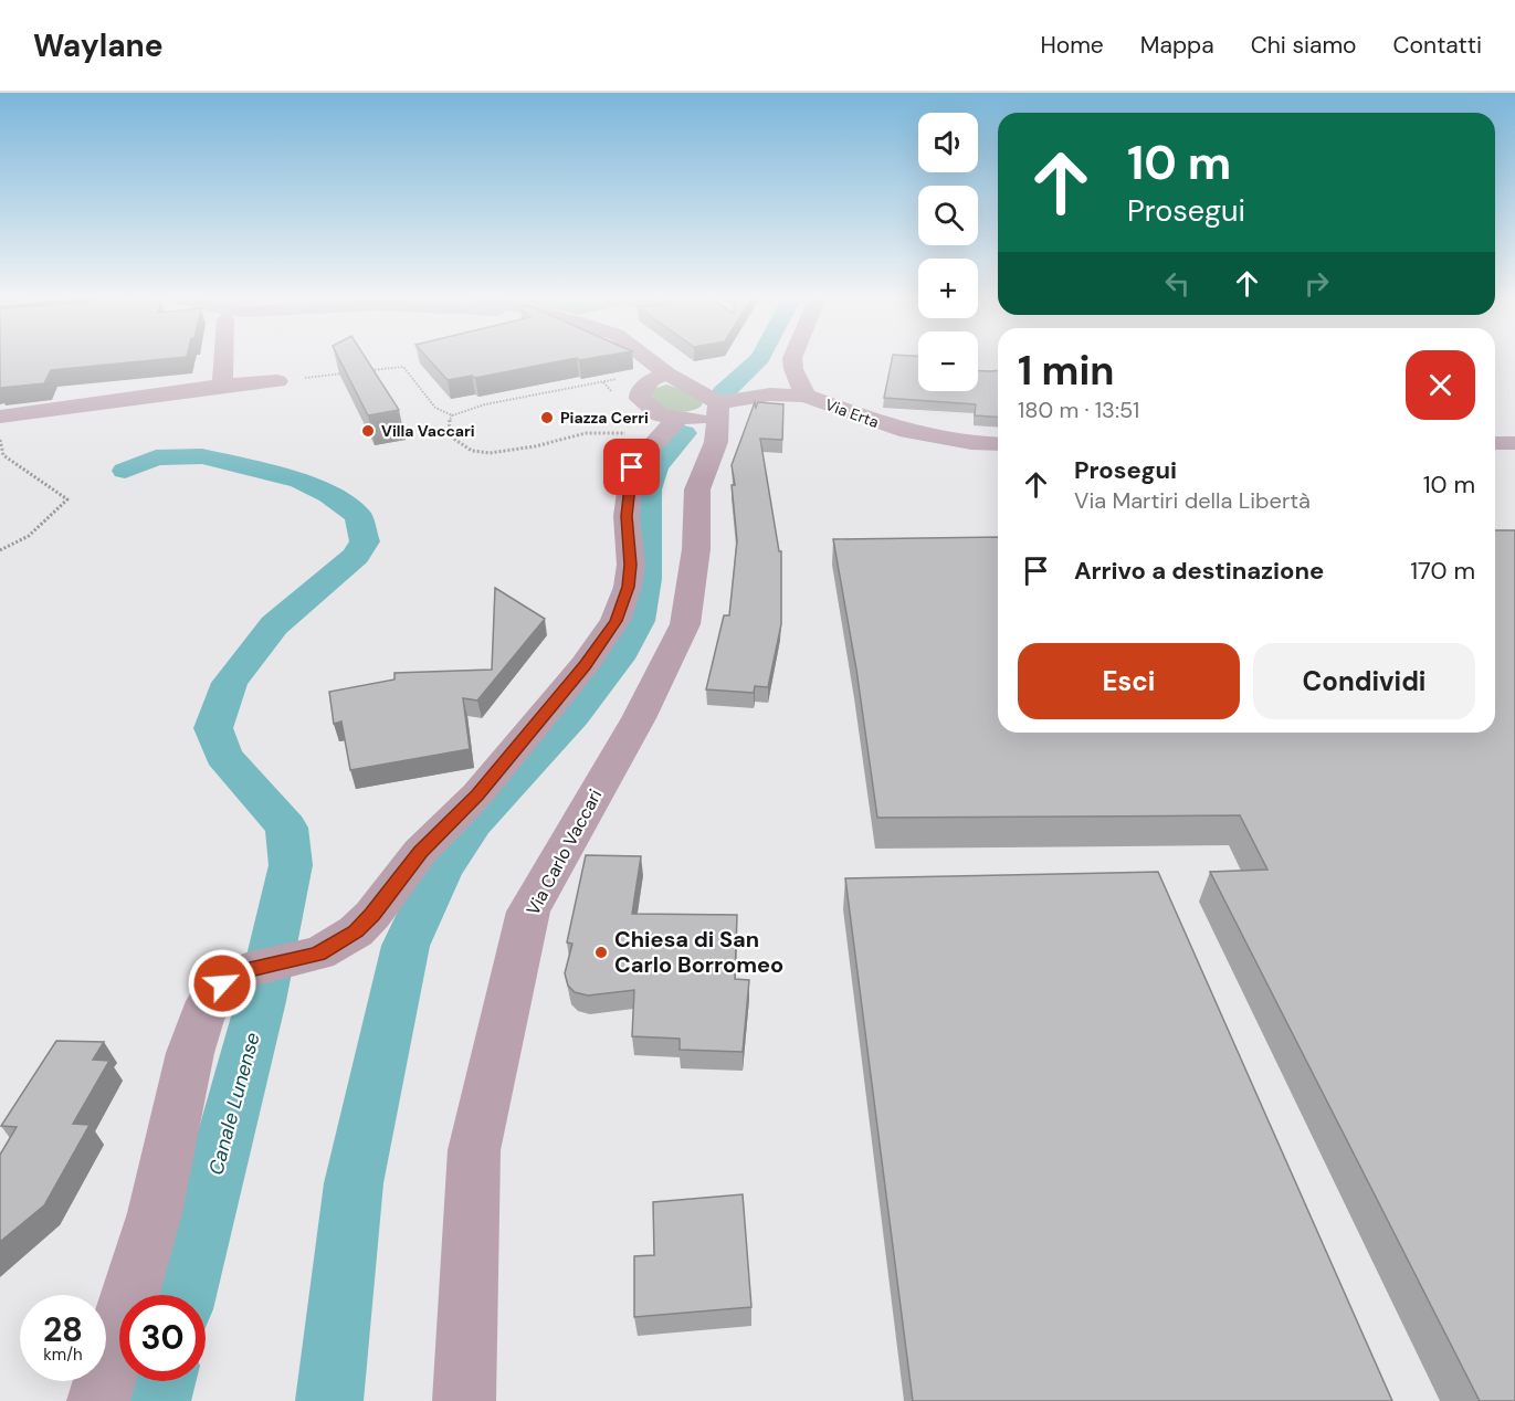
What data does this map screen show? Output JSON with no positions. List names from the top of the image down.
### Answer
{
  "streets": {
    "street": ["Via Erta", "Via Carlo Vaccari"]
  },
  "crossings": [
    ["Via Erta", "Via Carlo Vaccari"]
  ],
  "water": ["Canale Lunense"],
  "places": ["Piazza Cerri", "Villa Vaccari", "Chiesa di San Carlo Borromeo"],
  "page": {
    "header": "Waylane",
    "nav": [
      "Home",
      "Mappa",
      "Chi siamo",
      "Contatti"
    ],
    "map_buttons": ["+", "−"],
    "turn": ["10 m", "Prosegui"],
    "heading": ["1 min", "180 m · 13:51"],
    "list": [
      {
        "name": "Prosegui",
        "note": "Via Martiri della Libertà",
        "value": "10 m"
      },
      {
        "name": "Arrivo a destinazione",
        "value": "170 m"
      }
    ],
    "buttons": ["Esci", "Condividi"],
    "speed": "28 km/h",
    "limit": "30"
  }
}
